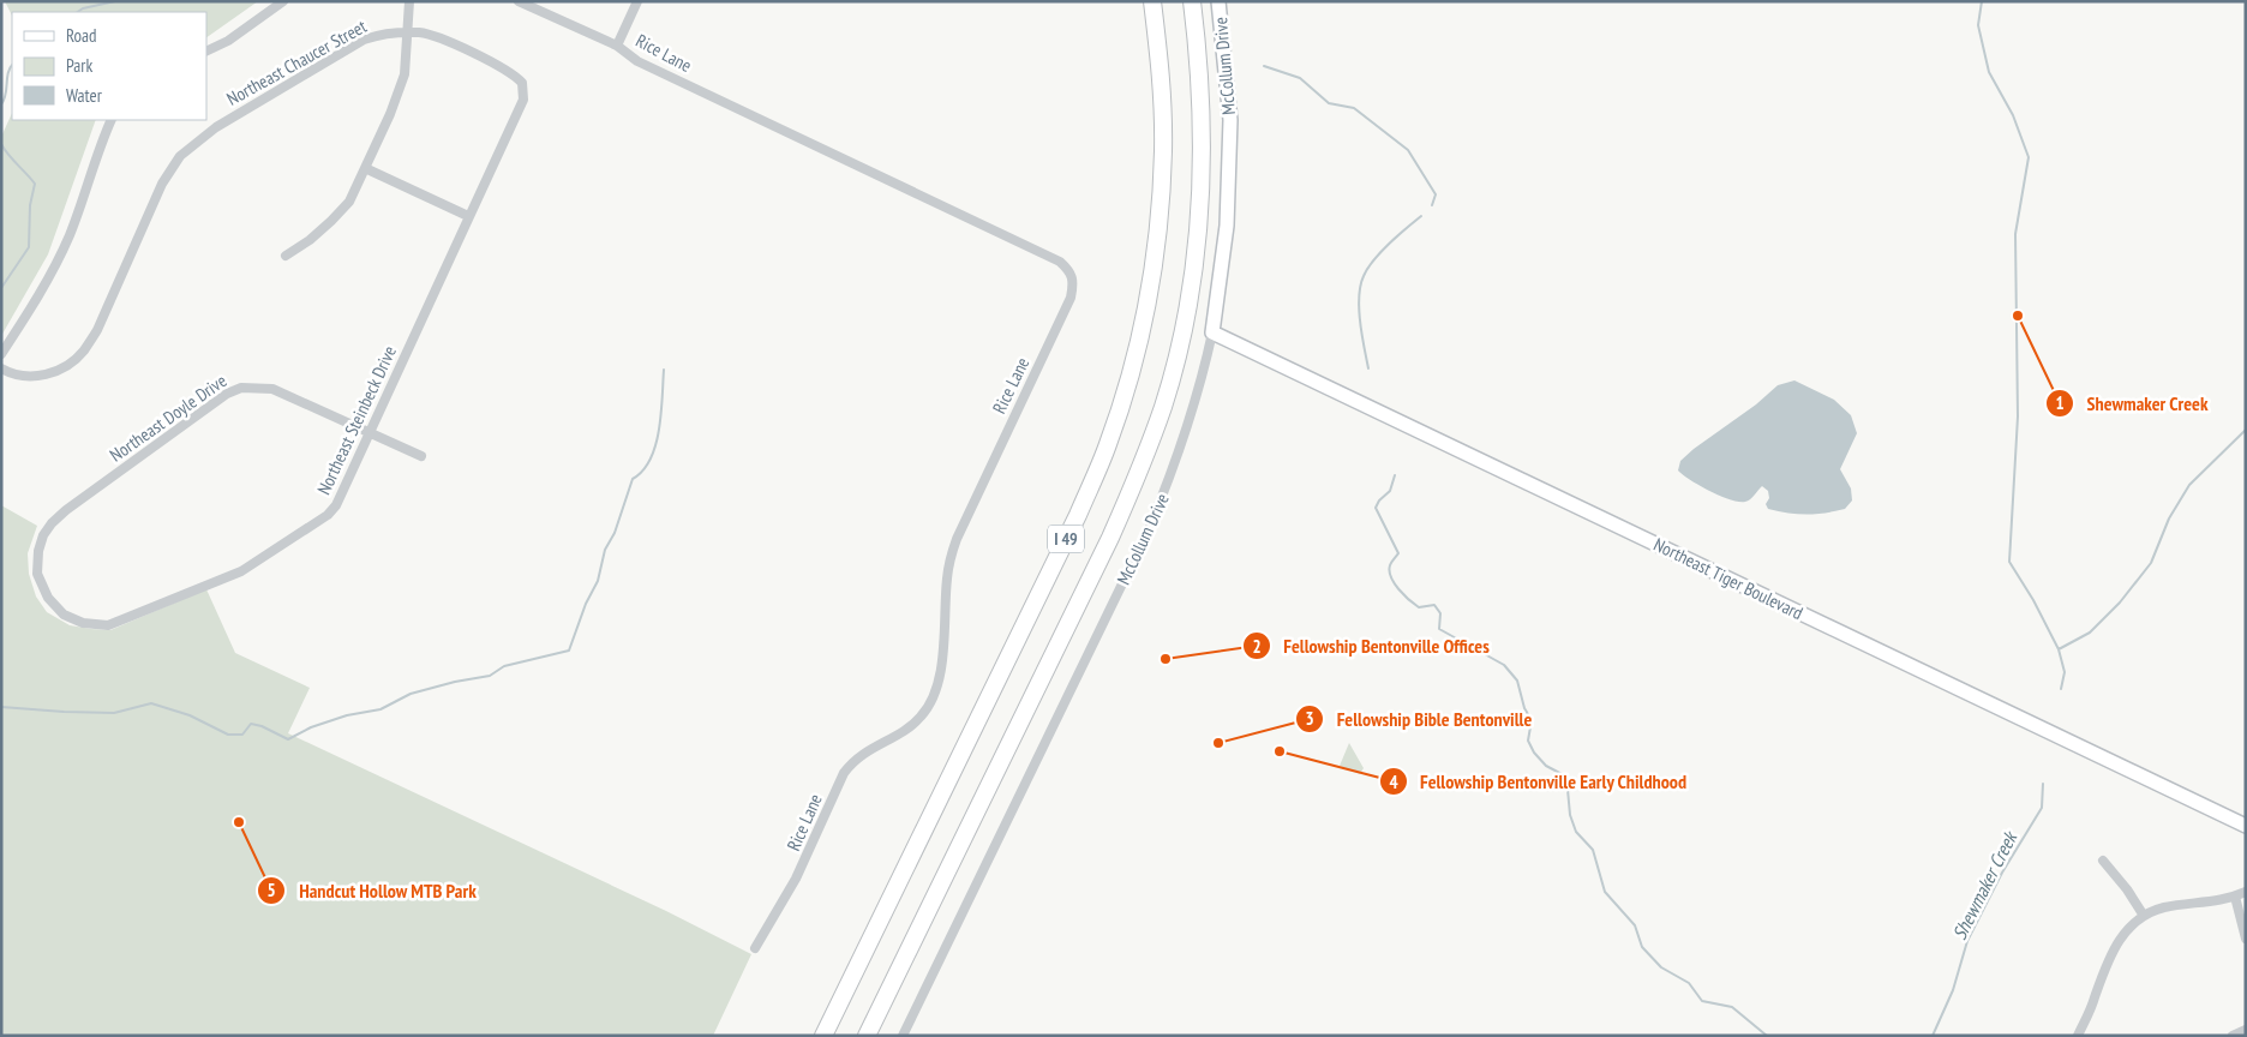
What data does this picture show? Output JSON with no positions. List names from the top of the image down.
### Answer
{
  "streets": {
    "highway": ["I 49"],
    "street": [
      "Rice Lane",
      "Northeast Chaucer Street",
      "McCollum Drive",
      "Northeast Doyle Drive",
      "Northeast Steinbeck Drive",
      "Northeast Tiger Boulevard"
    ]
  },
  "crossings": [
    ["Northeast Chaucer Street", "Northeast Steinbeck Drive"],
    ["McCollum Drive", "Northeast Tiger Boulevard"],
    ["Northeast Doyle Drive", "Northeast Steinbeck Drive"]
  ],
  "water": ["Shewmaker Creek"],
  "places": [
    "Shewmaker Creek",
    "Fellowship Bentonville Offices",
    "Fellowship Bible Bentonville",
    "Fellowship Bentonville Early Childhood",
    "Handcut Hollow MTB Park"
  ],
  "legend": ["Road", "Park", "Water"]
}
